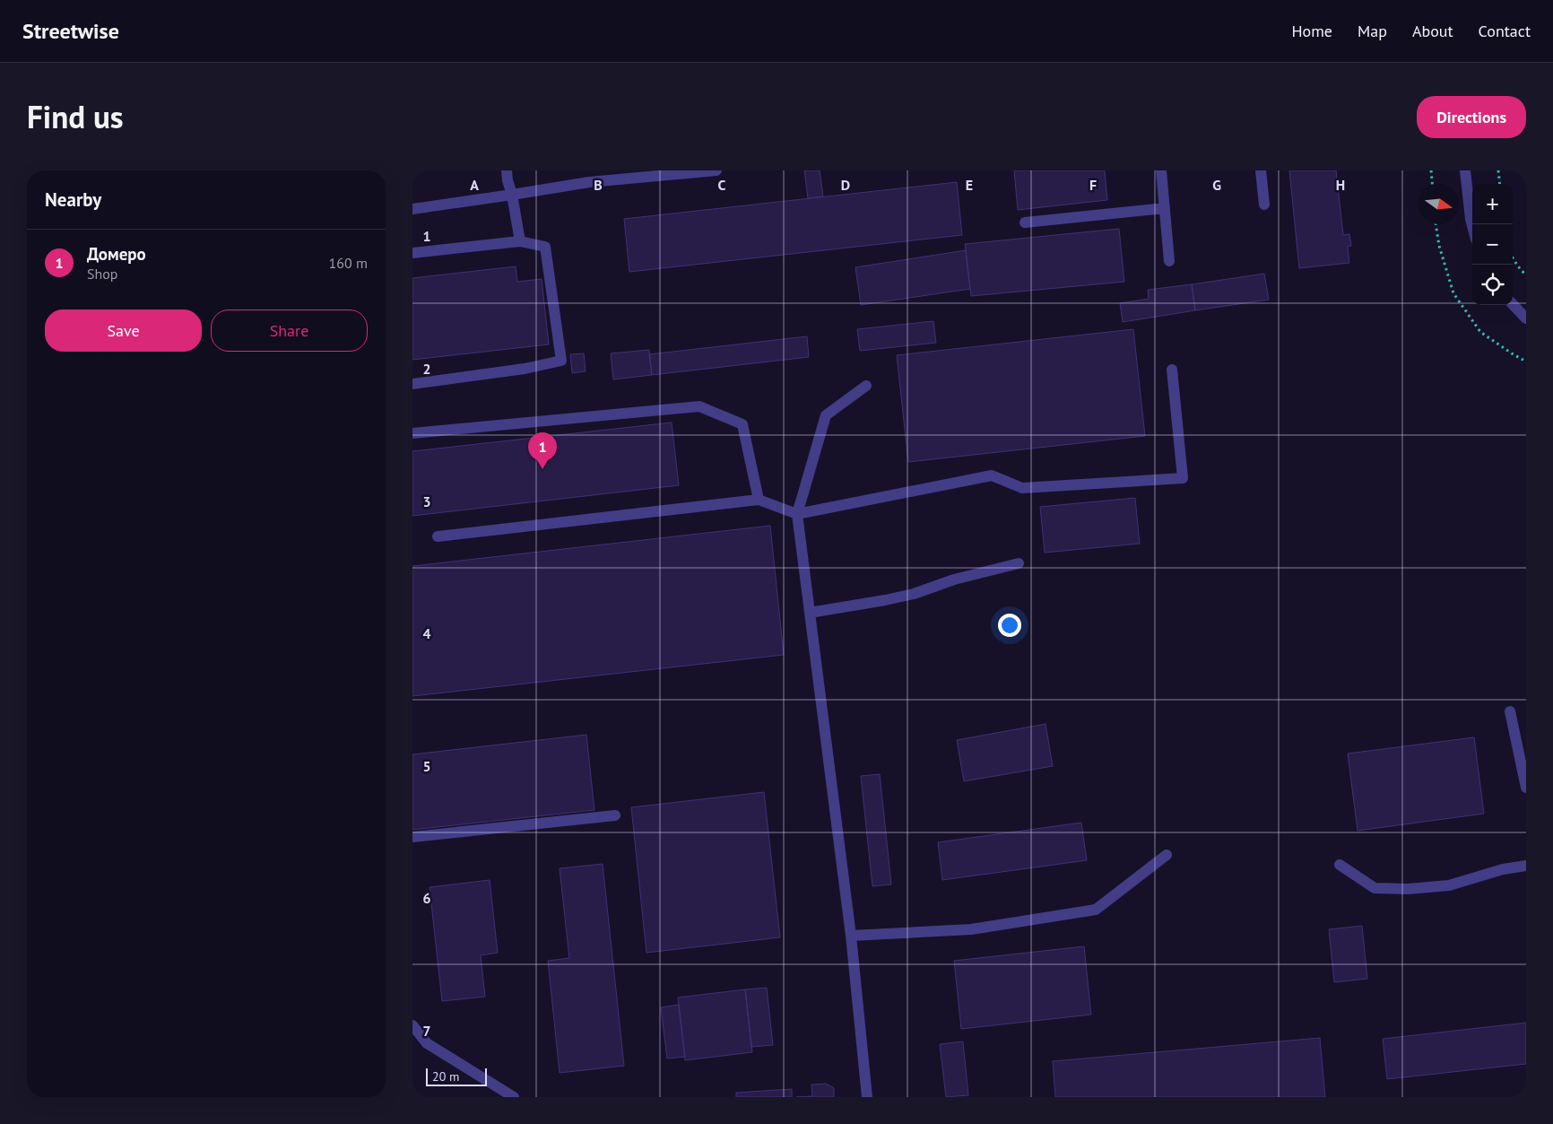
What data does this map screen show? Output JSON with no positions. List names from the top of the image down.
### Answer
{
  "scale_bar": "20 m",
  "north": "right",
  "page": {
    "header": "Streetwise",
    "nav": [
      "Home",
      "Map",
      "About",
      "Contact"
    ],
    "title": "Find us",
    "buttons": [
      "Directions",
      ["Save", "Share"]
    ],
    "heading": "Nearby",
    "map_buttons": ["+", "−"],
    "list": [
      {
        "mark": "1",
        "name": "Домеро",
        "note": "Shop",
        "value": "160 m"
      }
    ],
    "pins": "1",
    "scale": "20 m"
  },
  "grid": {
    "columns": [
      "A",
      "B",
      "C",
      "D",
      "E",
      "F",
      "G",
      "H"
    ],
    "rows": [
      "1",
      "2",
      "3",
      "4",
      "5",
      "6",
      "7"
    ]
  }
}
